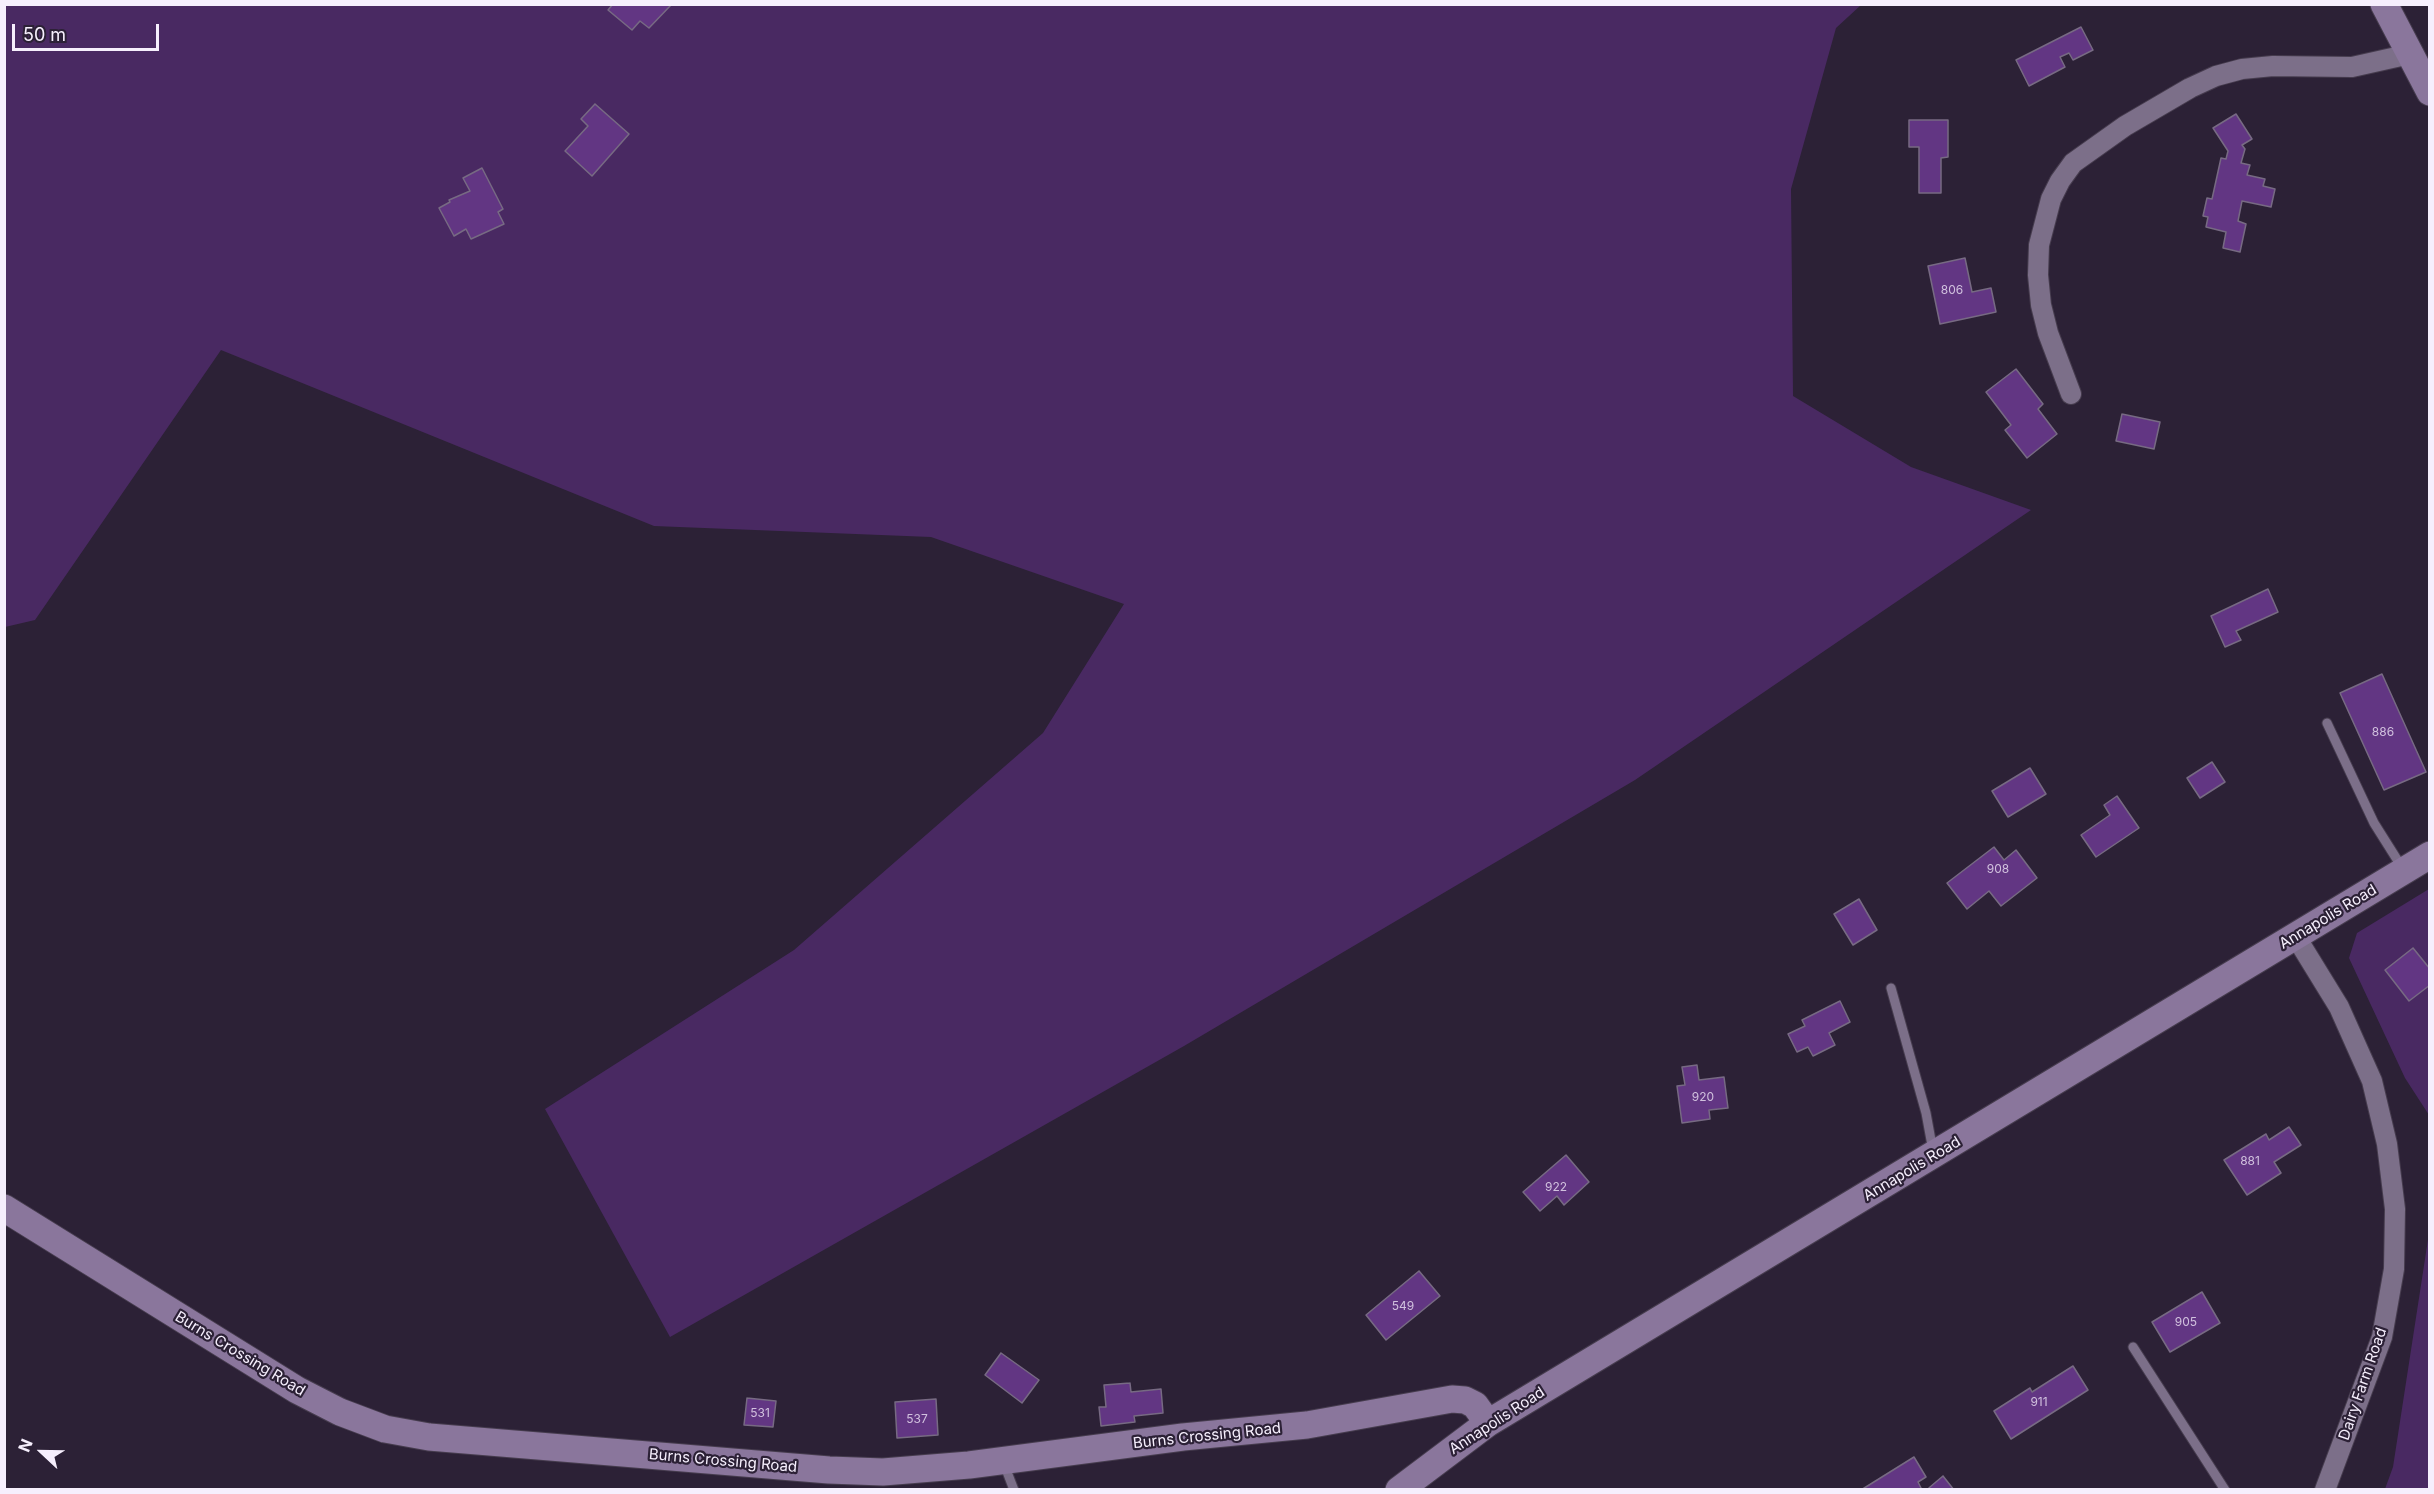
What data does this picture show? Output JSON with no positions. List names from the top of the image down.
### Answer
{
  "streets": {
    "main road": ["Annapolis Road", "Burns Crossing Road"],
    "street": ["Dairy Farm Road"]
  },
  "crossings": [
    ["Annapolis Road", "Burns Crossing Road"],
    ["Annapolis Road", "Dairy Farm Road"]
  ],
  "house_numbers": [
    "806",
    "886",
    "908",
    "920",
    "881",
    "922",
    "549",
    "905",
    "911",
    "531",
    "537"
  ],
  "scale_bar": "50 m",
  "north": "left"
}
